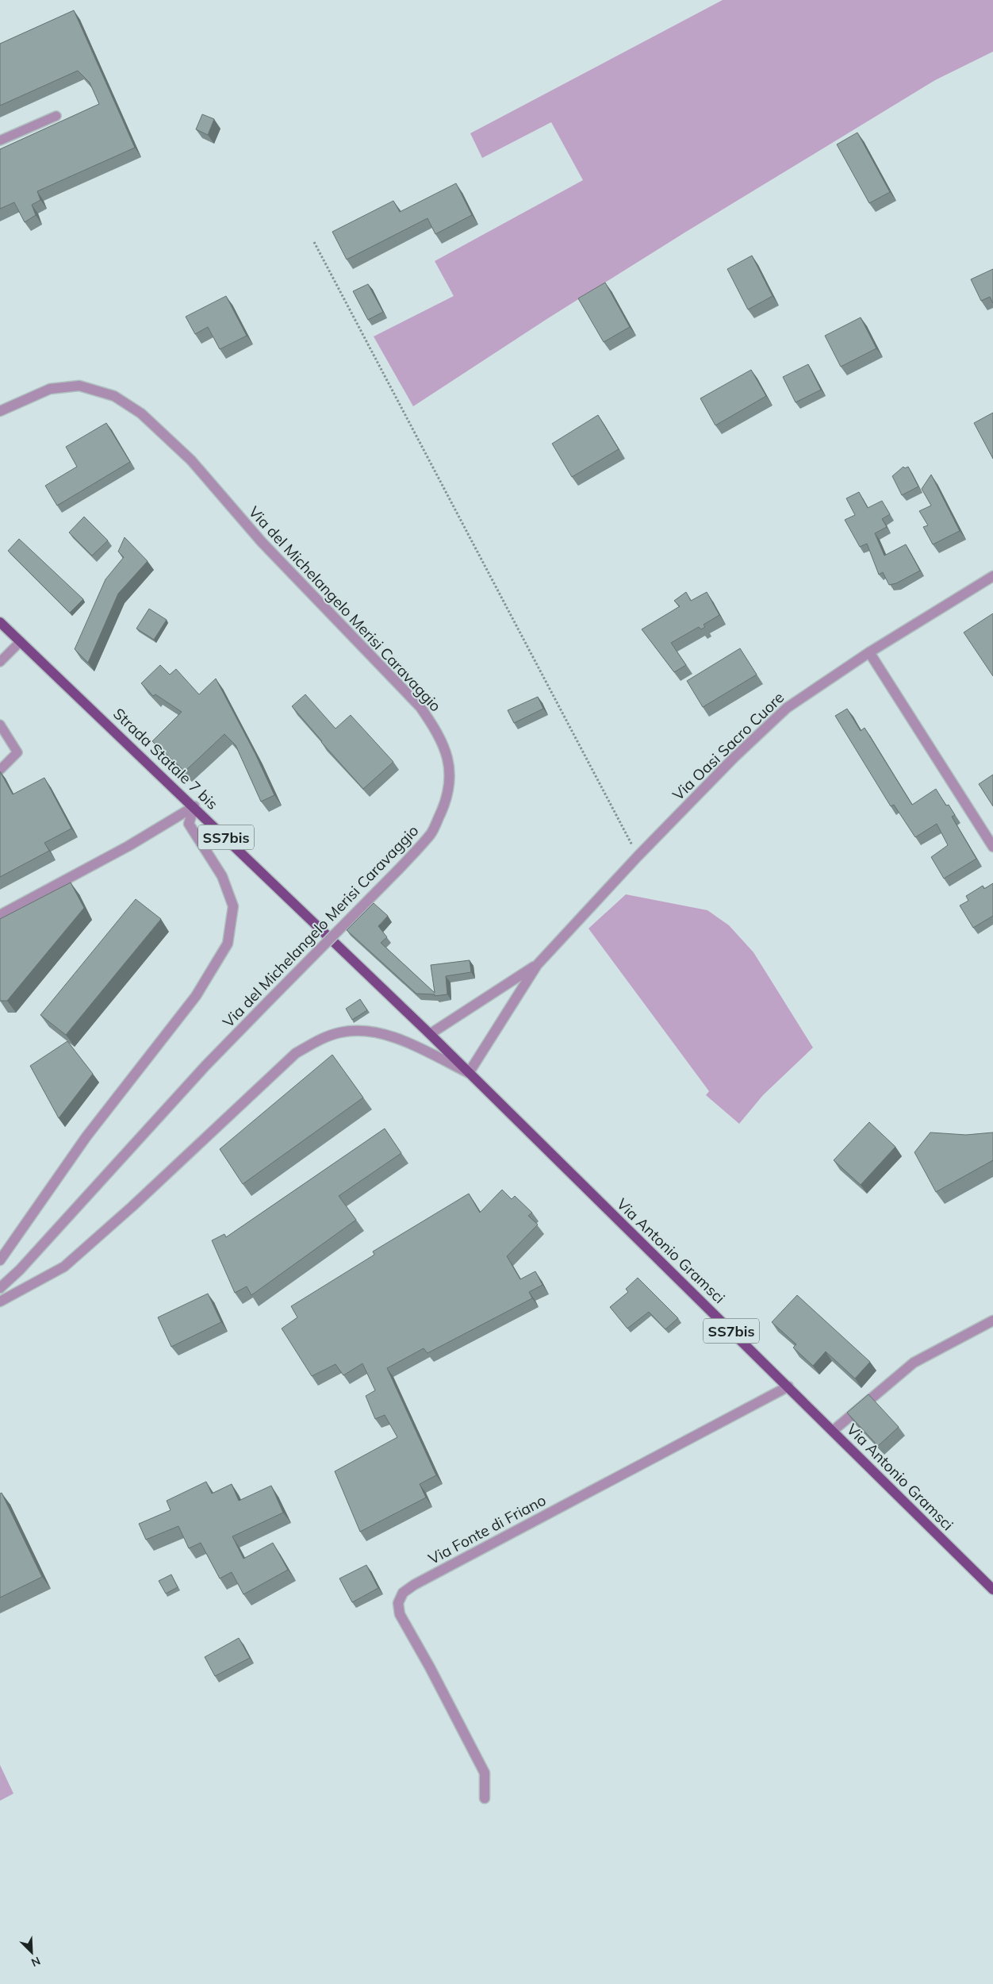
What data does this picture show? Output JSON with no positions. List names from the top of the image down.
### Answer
{
  "streets": {
    "main road": ["Strada Statale 7 bis", "SS7bis", "Via Antonio Gramsci"],
    "street": ["Via del Michelangelo Merisi Caravaggio", "Via Oasi Sacro Cuore", "Via Fonte di Friano"]
  },
  "crossings": [
    ["Via Oasi Sacro Cuore", "Strada Statale 7 bis"],
    ["Via Oasi Sacro Cuore", "Via Antonio Gramsci"],
    ["Strada Statale 7 bis", "Via Antonio Gramsci"],
    ["Via Antonio Gramsci", "Via Fonte di Friano"]
  ],
  "north": "bottom right"
}
